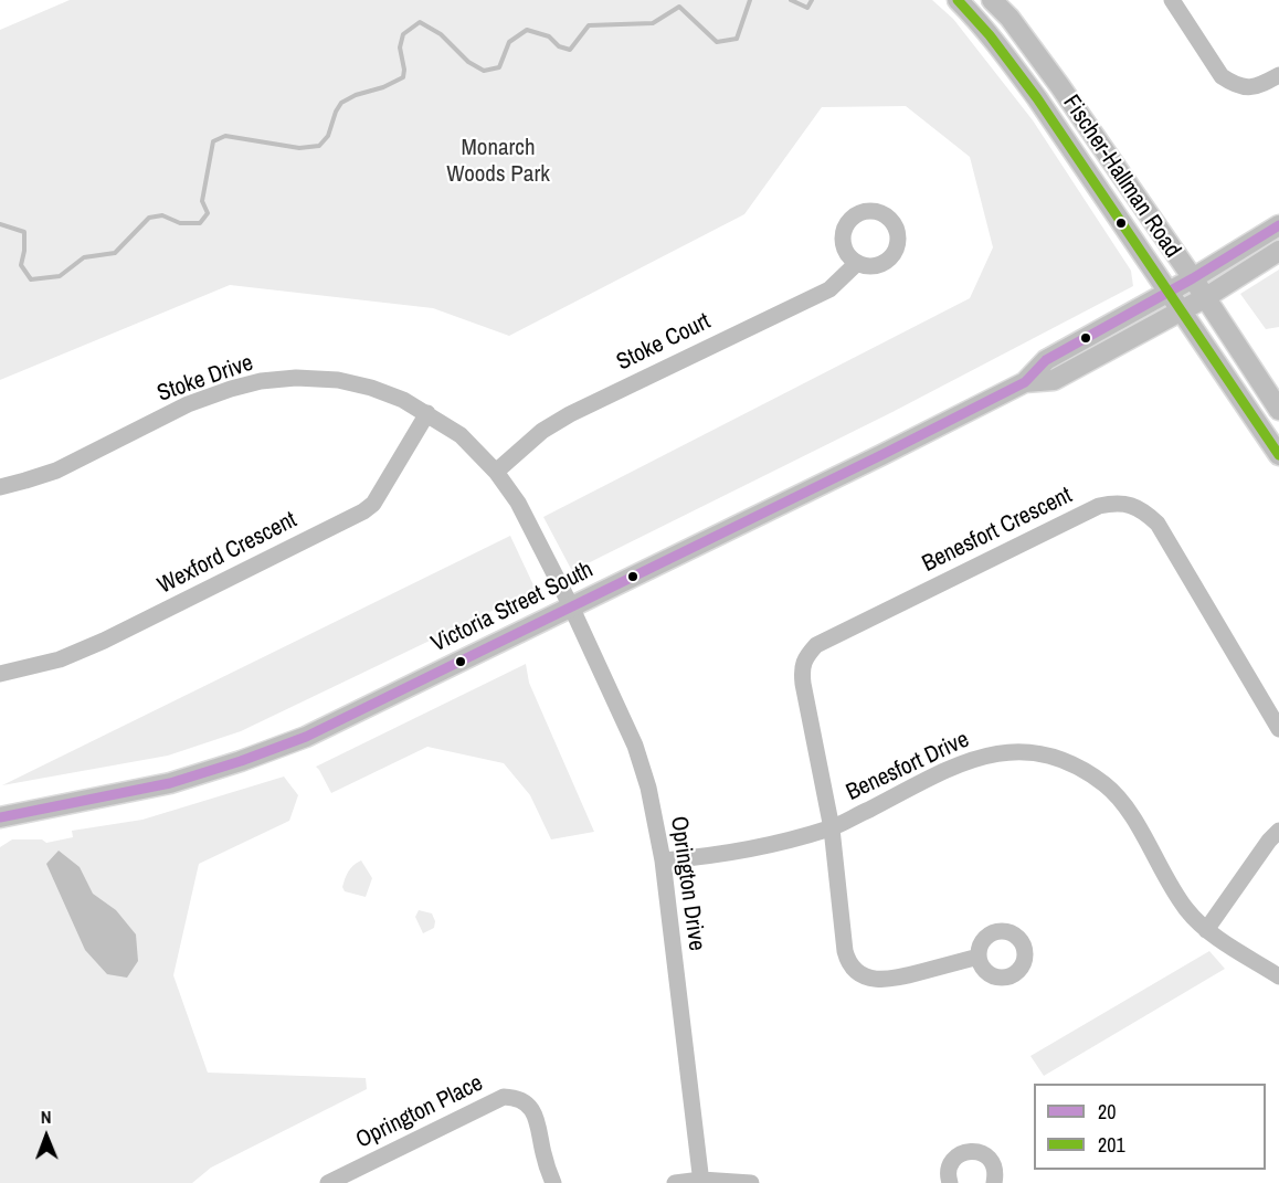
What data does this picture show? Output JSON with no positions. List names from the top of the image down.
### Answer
{
  "streets": {
    "main road": ["Fischer-Hallman Road", "Victoria Street South"],
    "street": [
      "Stoke Court",
      "Stoke Drive",
      "Benesfort Crescent",
      "Wexford Crescent",
      "Benesfort Drive",
      "Oprington Drive",
      "Oprington Place"
    ]
  },
  "crossings": [
    ["Fischer-Hallman Road", "Victoria Street South"],
    ["Stoke Court", "Stoke Drive"],
    ["Stoke Drive", "Wexford Crescent"],
    ["Stoke Drive", "Victoria Street South"],
    ["Stoke Drive", "Oprington Drive"],
    ["Benesfort Crescent", "Benesfort Drive"],
    ["Victoria Street South", "Oprington Drive"],
    ["Benesfort Drive", "Oprington Drive"]
  ],
  "parks": ["Monarch Woods Park"],
  "lines": ["transit line 201", "transit line 20"],
  "legend": ["20", "201"],
  "north": "top"
}
